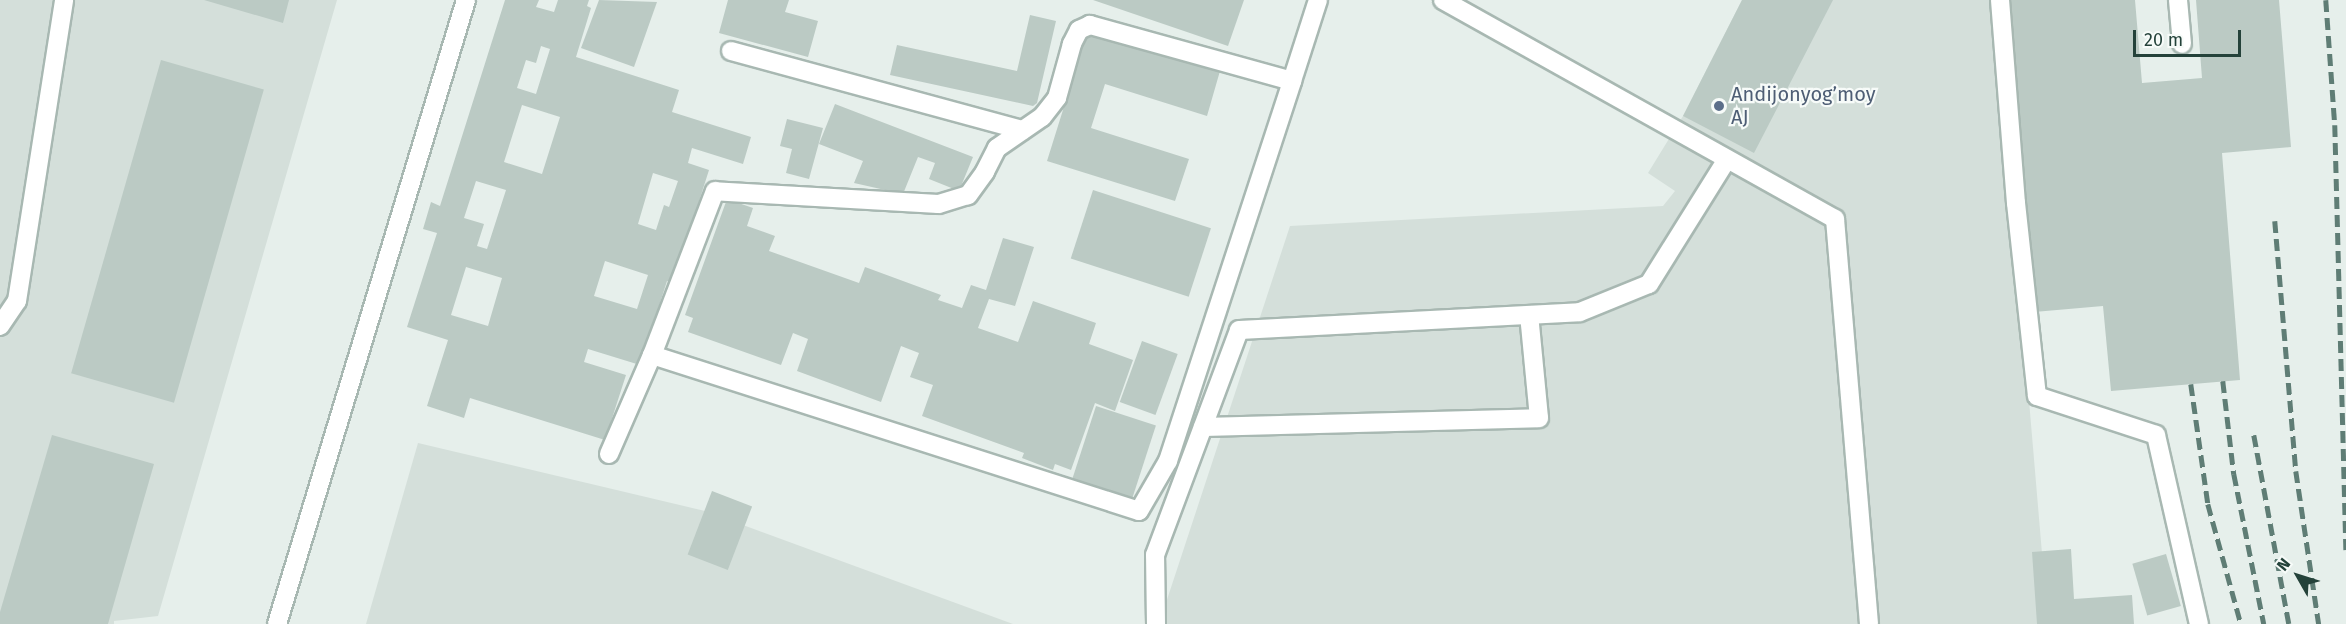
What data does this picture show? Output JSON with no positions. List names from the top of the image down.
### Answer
{
  "places": ["Andijonyog’moy AJ"],
  "scale_bar": "20 m",
  "north": "top left"
}
